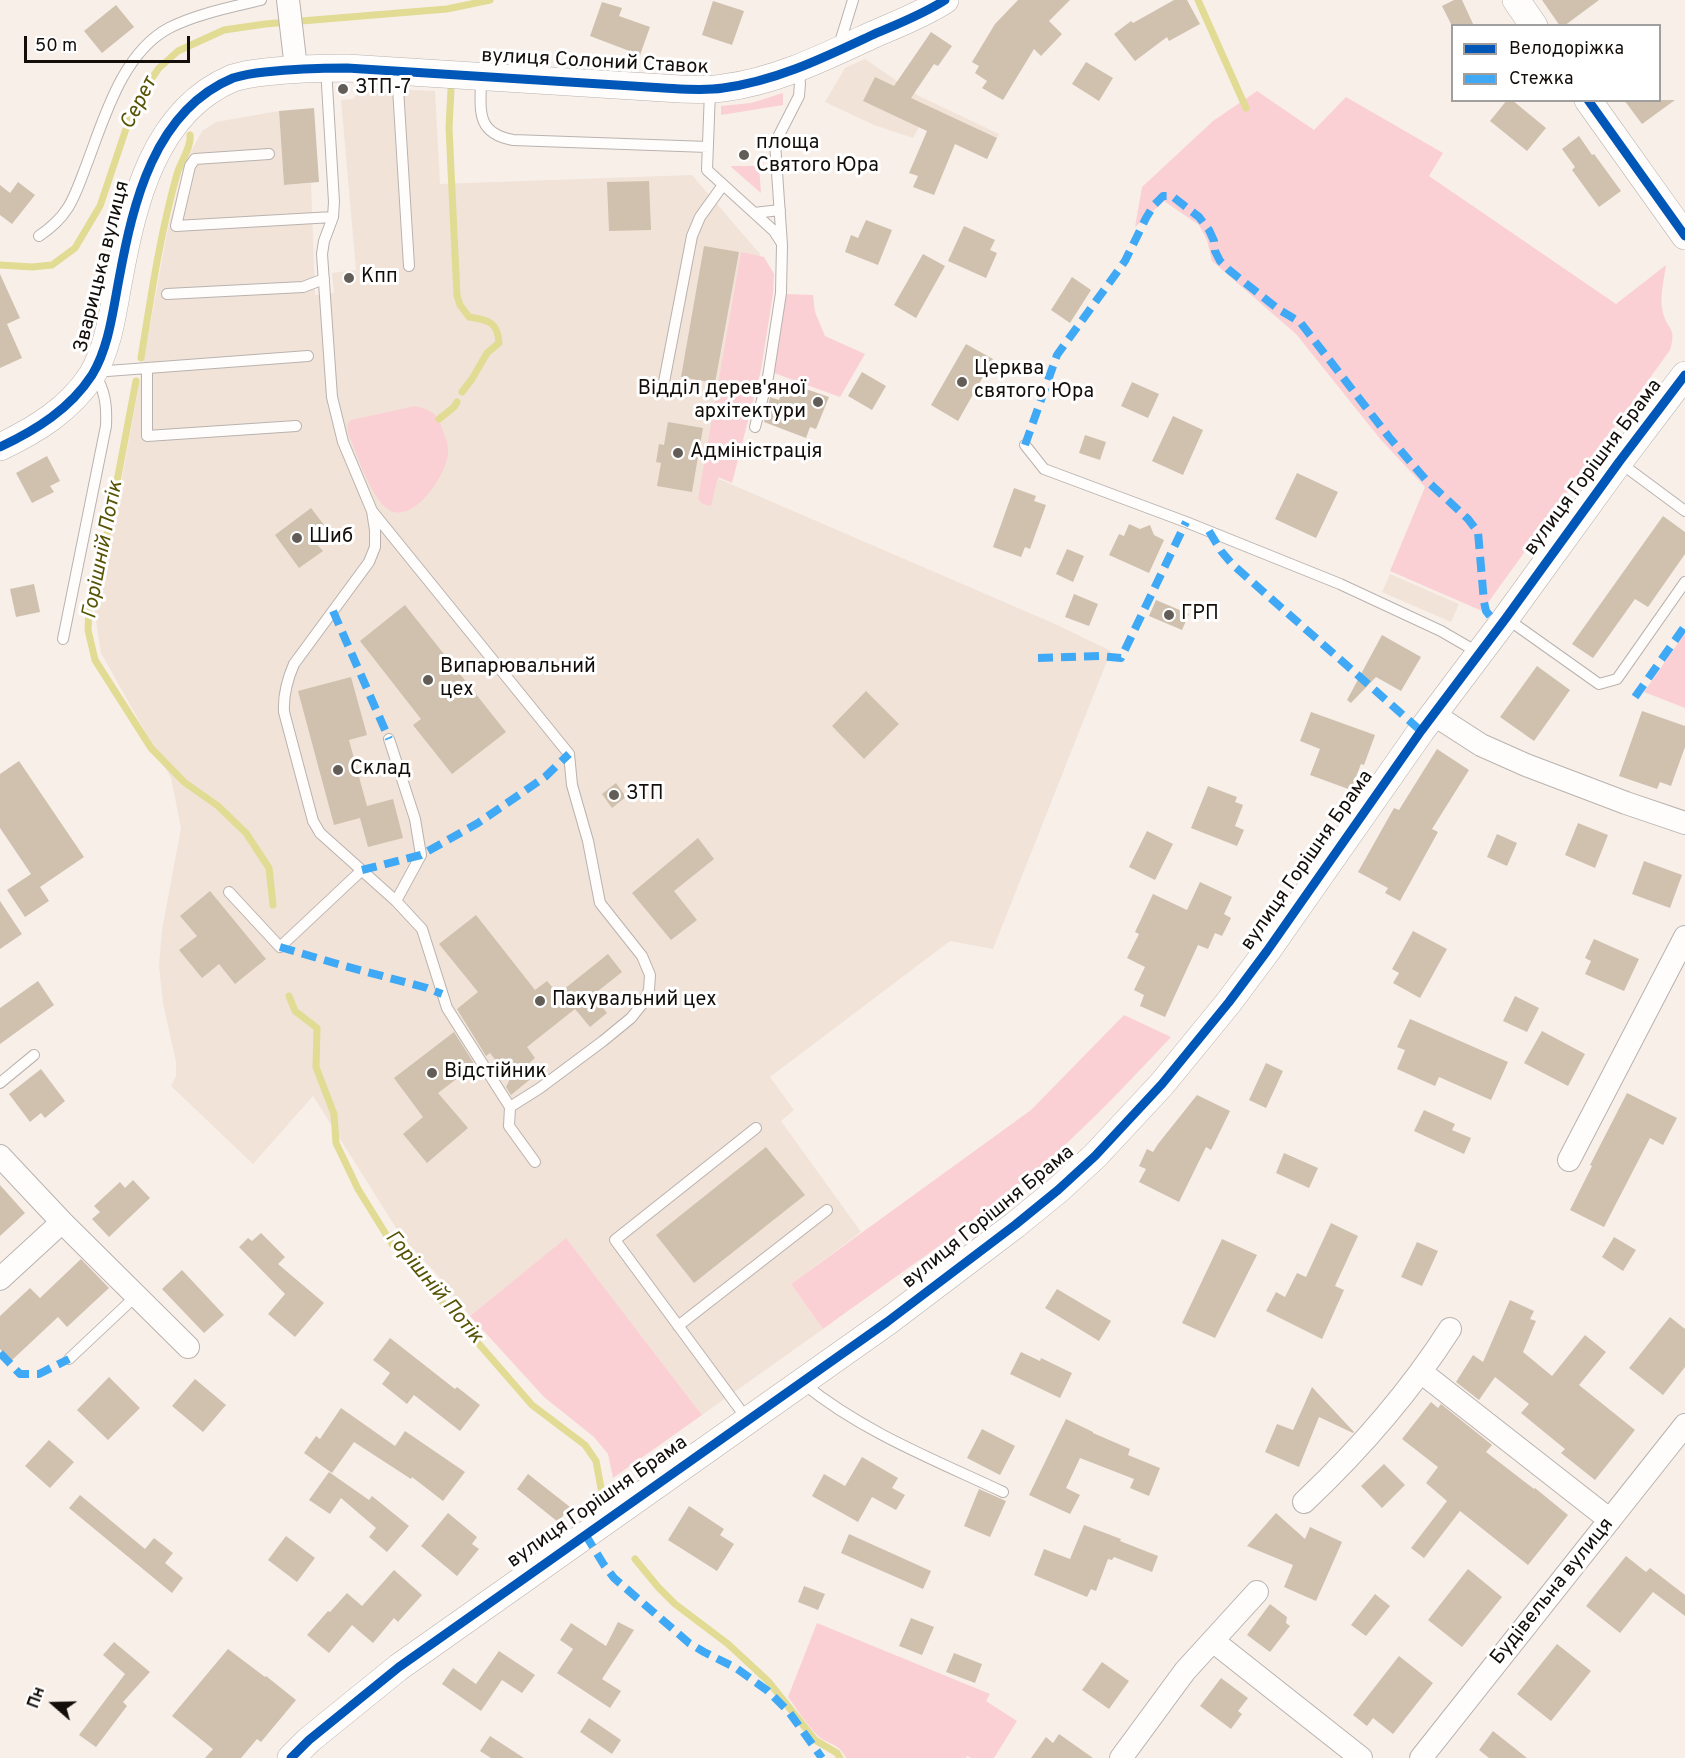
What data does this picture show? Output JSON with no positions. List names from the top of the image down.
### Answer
{
  "streets": {
    "street": [
      "вулиця Солоний Ставок",
      "Зварицька вулиця",
      "вулиця Горішня Брама",
      "Будівельна вулиця"
    ]
  },
  "crossings": [
    ["вулиця Солоний Ставок", "Зварицька вулиця"]
  ],
  "water": ["Серет", "Горішній Потік"],
  "places": [
    "ЗТП-7",
    "площа Святого Юра",
    "Кпп",
    "Церква святого Юра",
    "Відділ дерев'яної архітектури",
    "Адміністрація",
    "Шиб",
    "ГРП",
    "Випарювальний цех",
    "Склад",
    "ЗТП",
    "Пакувальний цех",
    "Відстійник"
  ],
  "legend": ["Велодоріжка", "Стежка"],
  "scale_bar": "50 m",
  "north": "left"
}
